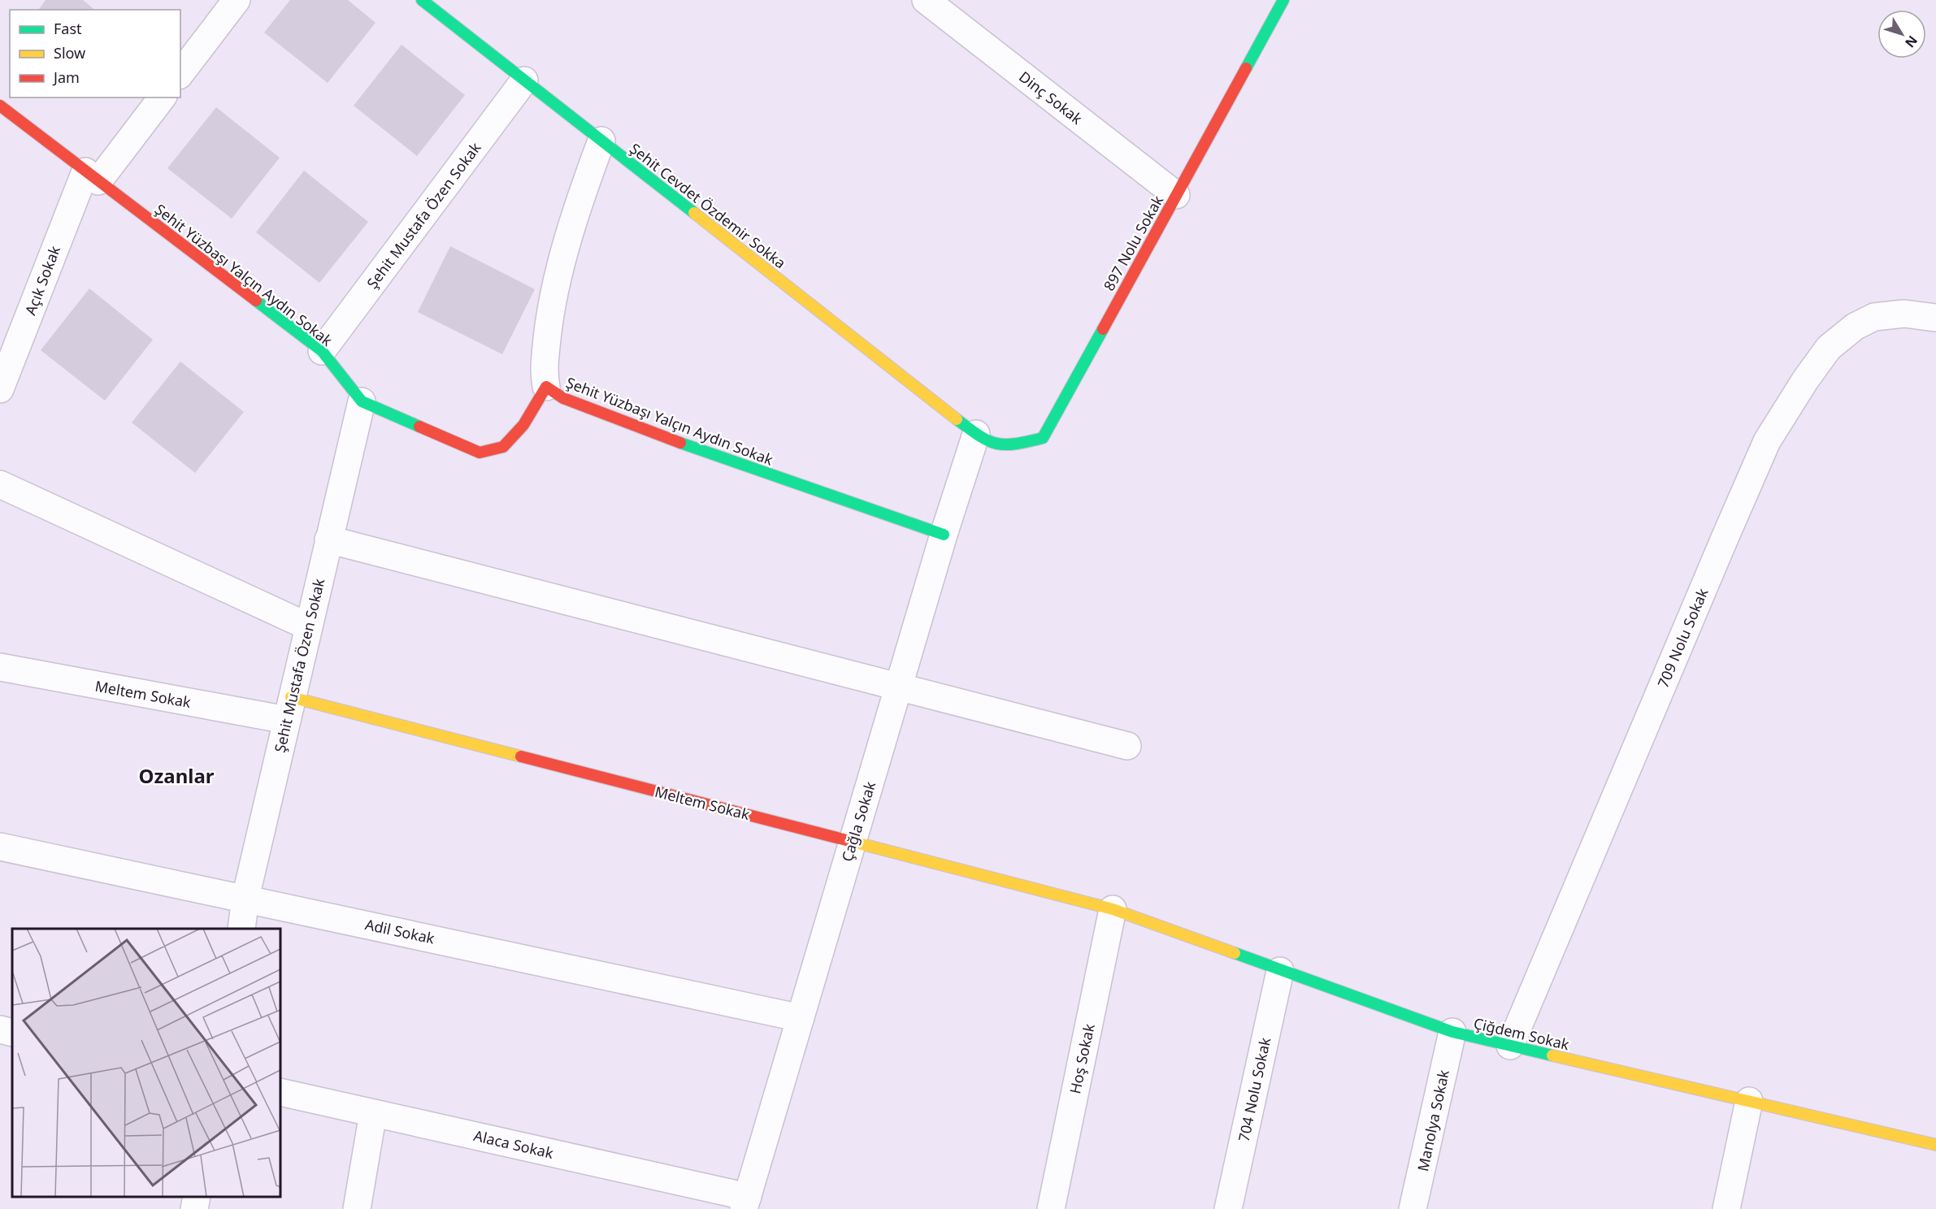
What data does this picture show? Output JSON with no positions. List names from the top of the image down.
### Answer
{
  "streets": {
    "street": [
      "Dinç Sokak",
      "Şehit Cevdet Özdemir Sokka",
      "Şehit Mustafa Özen Sokak",
      "897 Nolu Sokak",
      "Şehit Yüzbaşı Yalçın Aydın Sokak",
      "Açık Sokak",
      "709 Nolu Sokak",
      "Meltem Sokak",
      "Çağla Sokak",
      "Adil Sokak",
      "Çiğdem Sokak",
      "Hoş Sokak",
      "704 Nolu Sokak",
      "Manolya Sokak",
      "Alaca Sokak"
    ]
  },
  "crossings": [
    ["Dinç Sokak", "897 Nolu Sokak"],
    ["Şehit Cevdet Özdemir Sokka", "Şehit Mustafa Özen Sokak"],
    ["Şehit Cevdet Özdemir Sokka", "897 Nolu Sokak"],
    ["Şehit Cevdet Özdemir Sokka", "Çağla Sokak"],
    ["Şehit Mustafa Özen Sokak", "Şehit Yüzbaşı Yalçın Aydın Sokak"],
    ["Şehit Mustafa Özen Sokak", "Meltem Sokak"],
    ["Şehit Mustafa Özen Sokak", "Adil Sokak"],
    ["897 Nolu Sokak", "Çağla Sokak"],
    ["Şehit Yüzbaşı Yalçın Aydın Sokak", "Açık Sokak"],
    ["Şehit Yüzbaşı Yalçın Aydın Sokak", "Çağla Sokak"],
    ["709 Nolu Sokak", "Çiğdem Sokak"],
    ["Meltem Sokak", "Çağla Sokak"],
    ["Meltem Sokak", "Çiğdem Sokak"],
    ["Meltem Sokak", "Hoş Sokak"],
    ["Çağla Sokak", "Adil Sokak"],
    ["Çağla Sokak", "Alaca Sokak"],
    ["Çiğdem Sokak", "Hoş Sokak"],
    ["Çiğdem Sokak", "704 Nolu Sokak"],
    ["Çiğdem Sokak", "Manolya Sokak"]
  ],
  "districts": ["Ozanlar"],
  "legend": ["Fast", "Slow", "Jam"],
  "north": "bottom right"
}
